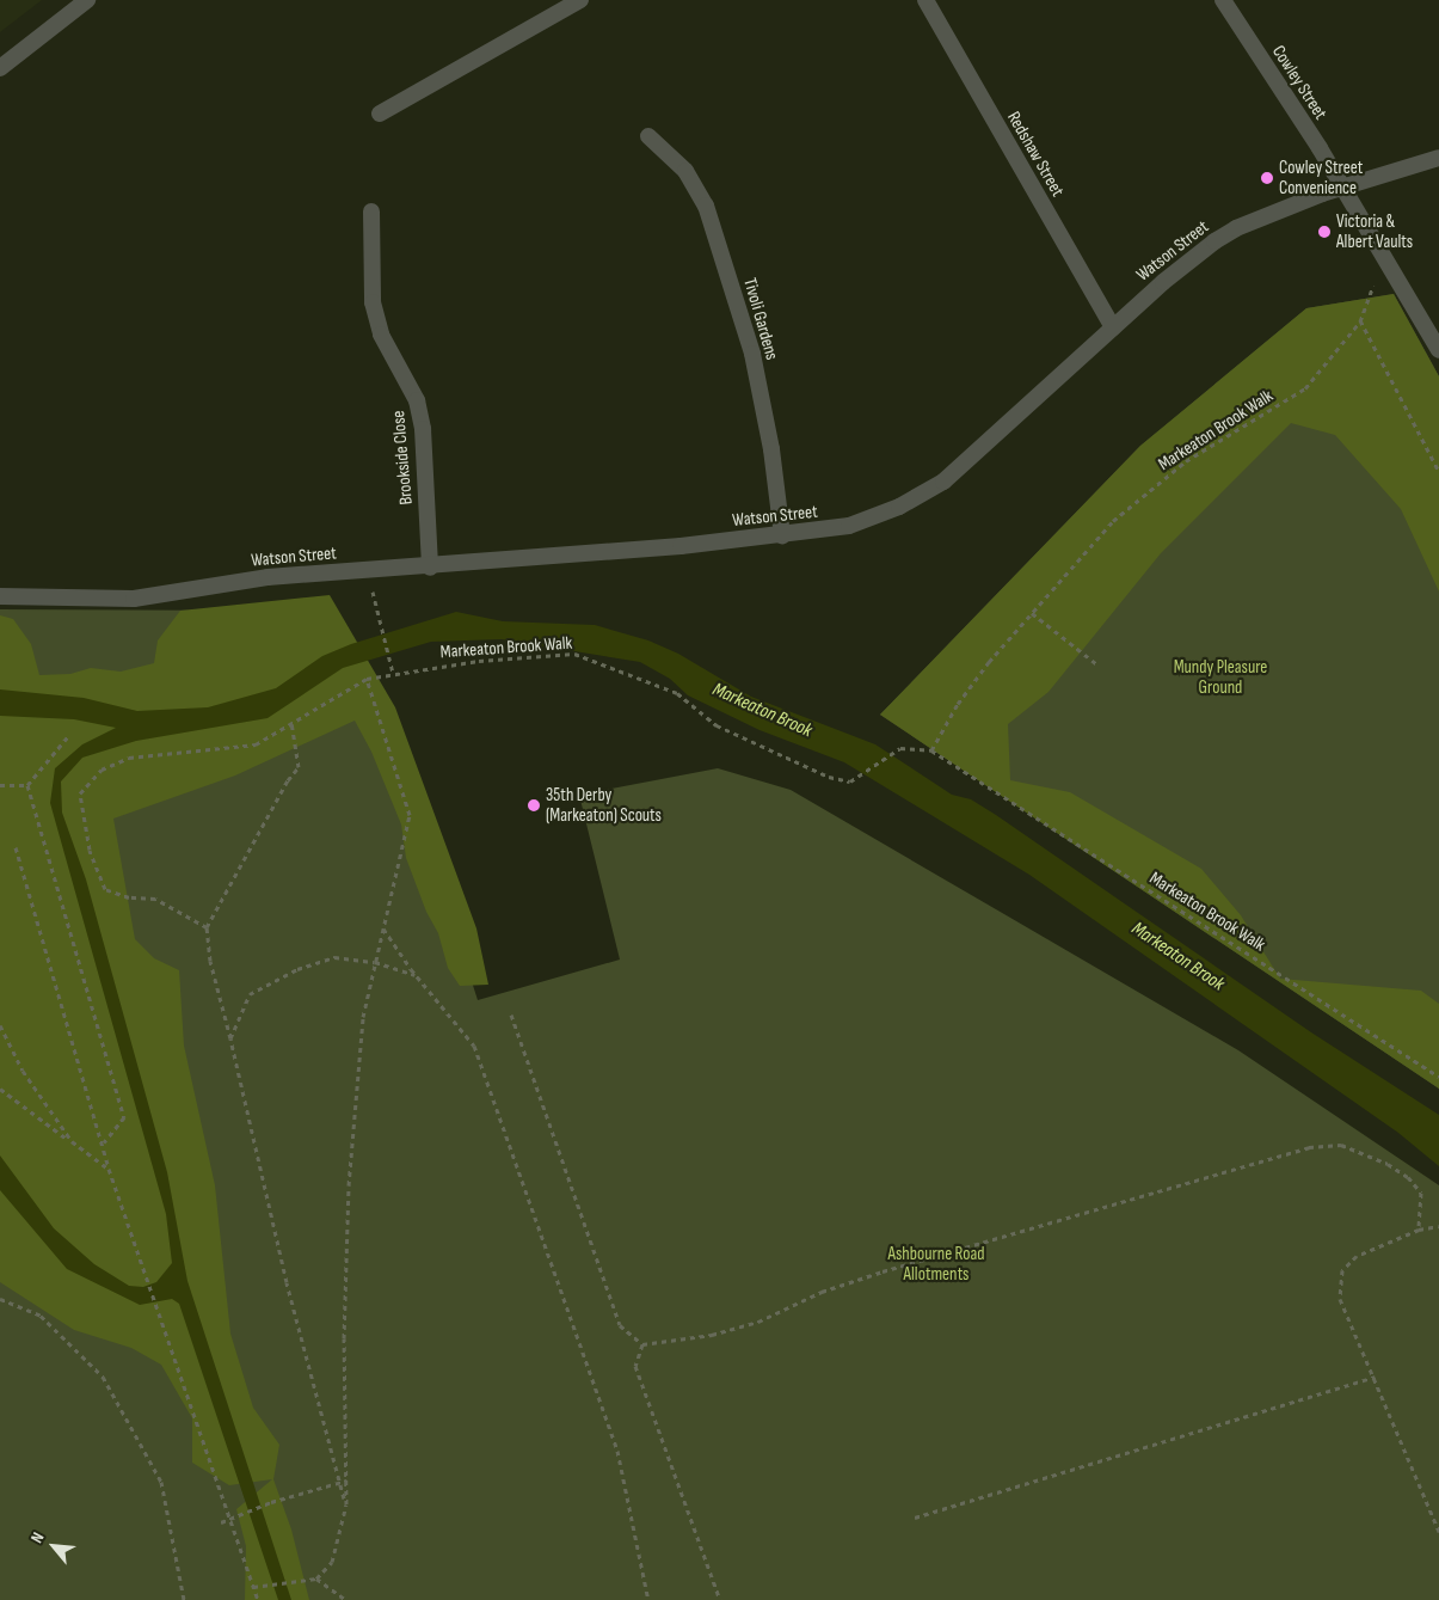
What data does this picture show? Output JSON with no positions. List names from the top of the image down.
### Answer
{
  "streets": {
    "street": [
      "Cowley Street",
      "Redshaw Street",
      "Watson Street",
      "Tivoli Gardens",
      "Brookside Close"
    ],
    "path": ["Markeaton Brook Walk"]
  },
  "crossings": [
    ["Cowley Street", "Watson Street"],
    ["Cowley Street", "Markeaton Brook Walk"],
    ["Redshaw Street", "Watson Street"],
    ["Watson Street", "Tivoli Gardens"],
    ["Watson Street", "Brookside Close"]
  ],
  "water": ["Markeaton Brook"],
  "parks": ["Mundy Pleasure Ground", "Ashbourne Road Allotments"],
  "places": ["Cowley Street Convenience", "Victoria & Albert Vaults", "35th Derby (Markeaton) Scouts"],
  "north": "top left"
}
